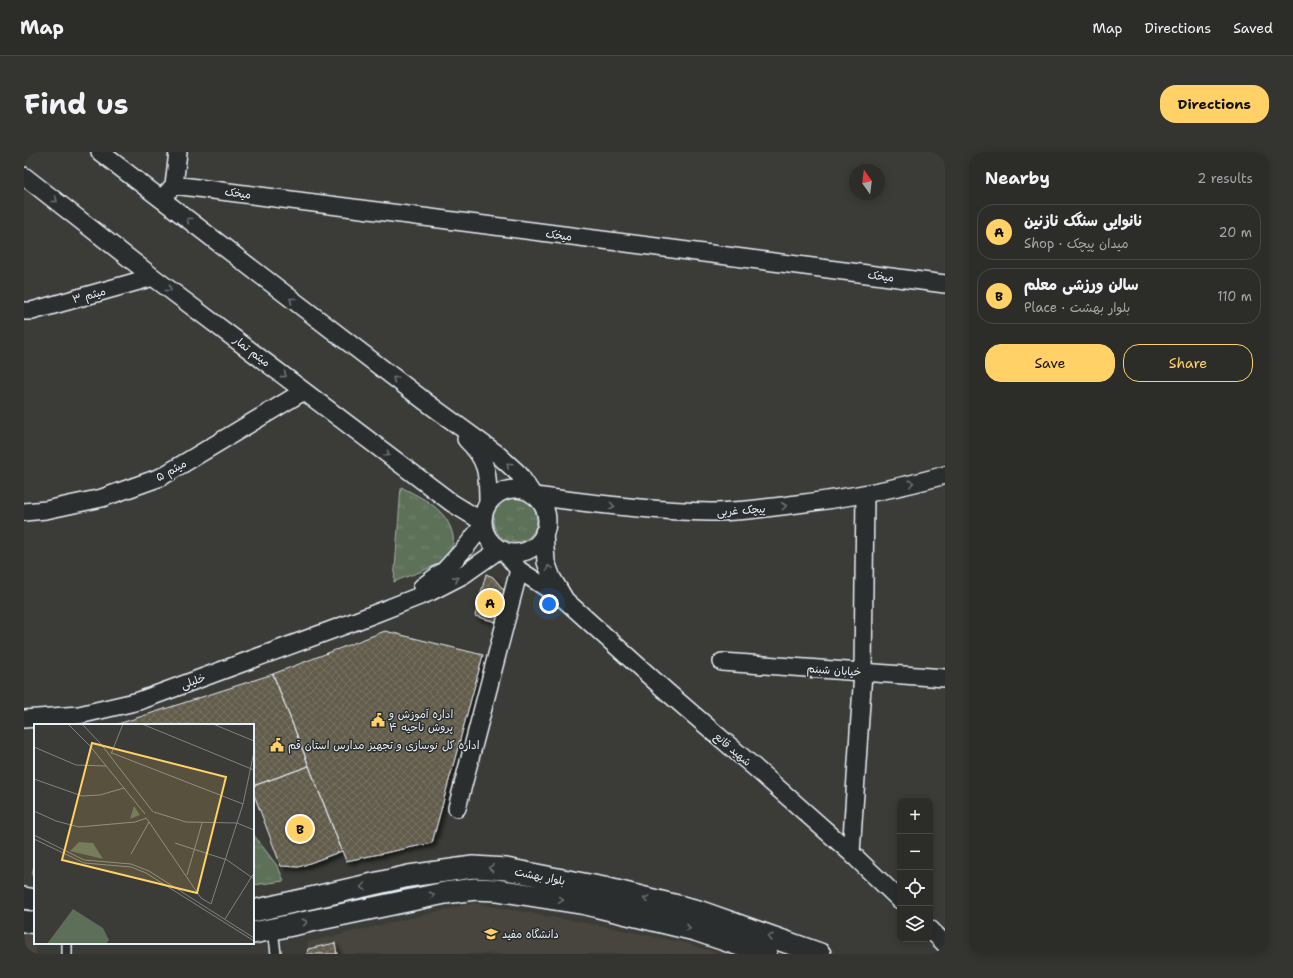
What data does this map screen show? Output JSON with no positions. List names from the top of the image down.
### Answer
{
  "streets": {
    "street": [
      "میخک",
      "میثم ۳",
      "میثم تمار",
      "میثم ۵",
      "پیچک غربی",
      "خیابان شبنم",
      "خلیلی",
      "شهید قانع",
      "بلوار بهشت"
    ]
  },
  "crossings": [
    ["میثم ۳", "میثم تمار"],
    ["میثم تمار", "میثم ۵"],
    ["میثم تمار", "پیچک غربی"]
  ],
  "one_way": ["پیچک غربی"],
  "places": {
    "public building": ["اداره آموزش و پروش ناحیه ۴", "اداره کل نوسازی و تجهیز مدارس استان قم"],
    "school or university": ["دانشگاه مفید"]
  },
  "north": "top",
  "page": {
    "header": "Map",
    "nav": ["Map", "Directions", "Saved"],
    "title": "Find us",
    "buttons": [
      "Directions",
      ["Save", "Share"]
    ],
    "heading": ["Nearby", "2 results"],
    "list": [
      {
        "mark": "A",
        "name": "نانوایی سنگک نازنین",
        "note": "Shop · میدان پیچک",
        "value": "20 m"
      },
      {
        "mark": "B",
        "name": "سالن ورزشی معلم",
        "note": "Place · بلوار بهشت",
        "value": "110 m"
      }
    ],
    "pins": ["A", "B"],
    "map_buttons": ["+", "−"]
  }
}
